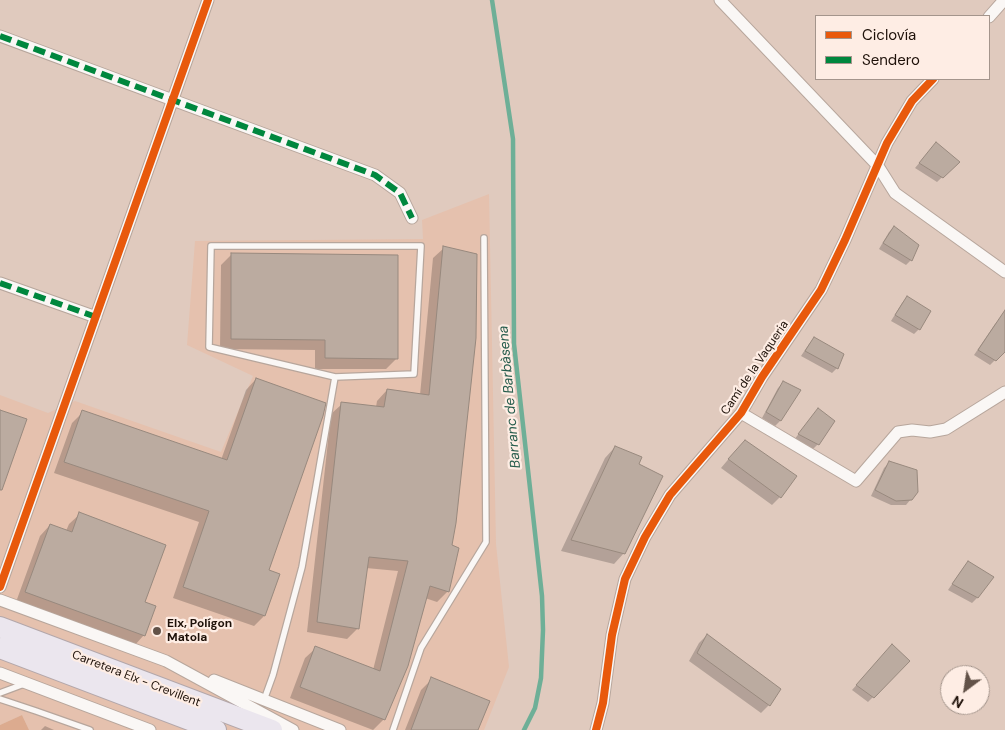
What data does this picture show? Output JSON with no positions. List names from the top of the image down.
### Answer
{
  "streets": {
    "highway": ["Carretera Elx - Crevillent"],
    "street": ["Camí de la Vaqueria"]
  },
  "water": ["Barranc de Barbàsena"],
  "places": ["Elx, Polígon Matola"],
  "legend": ["Ciclovía", "Sendero"],
  "north": "bottom left"
}
